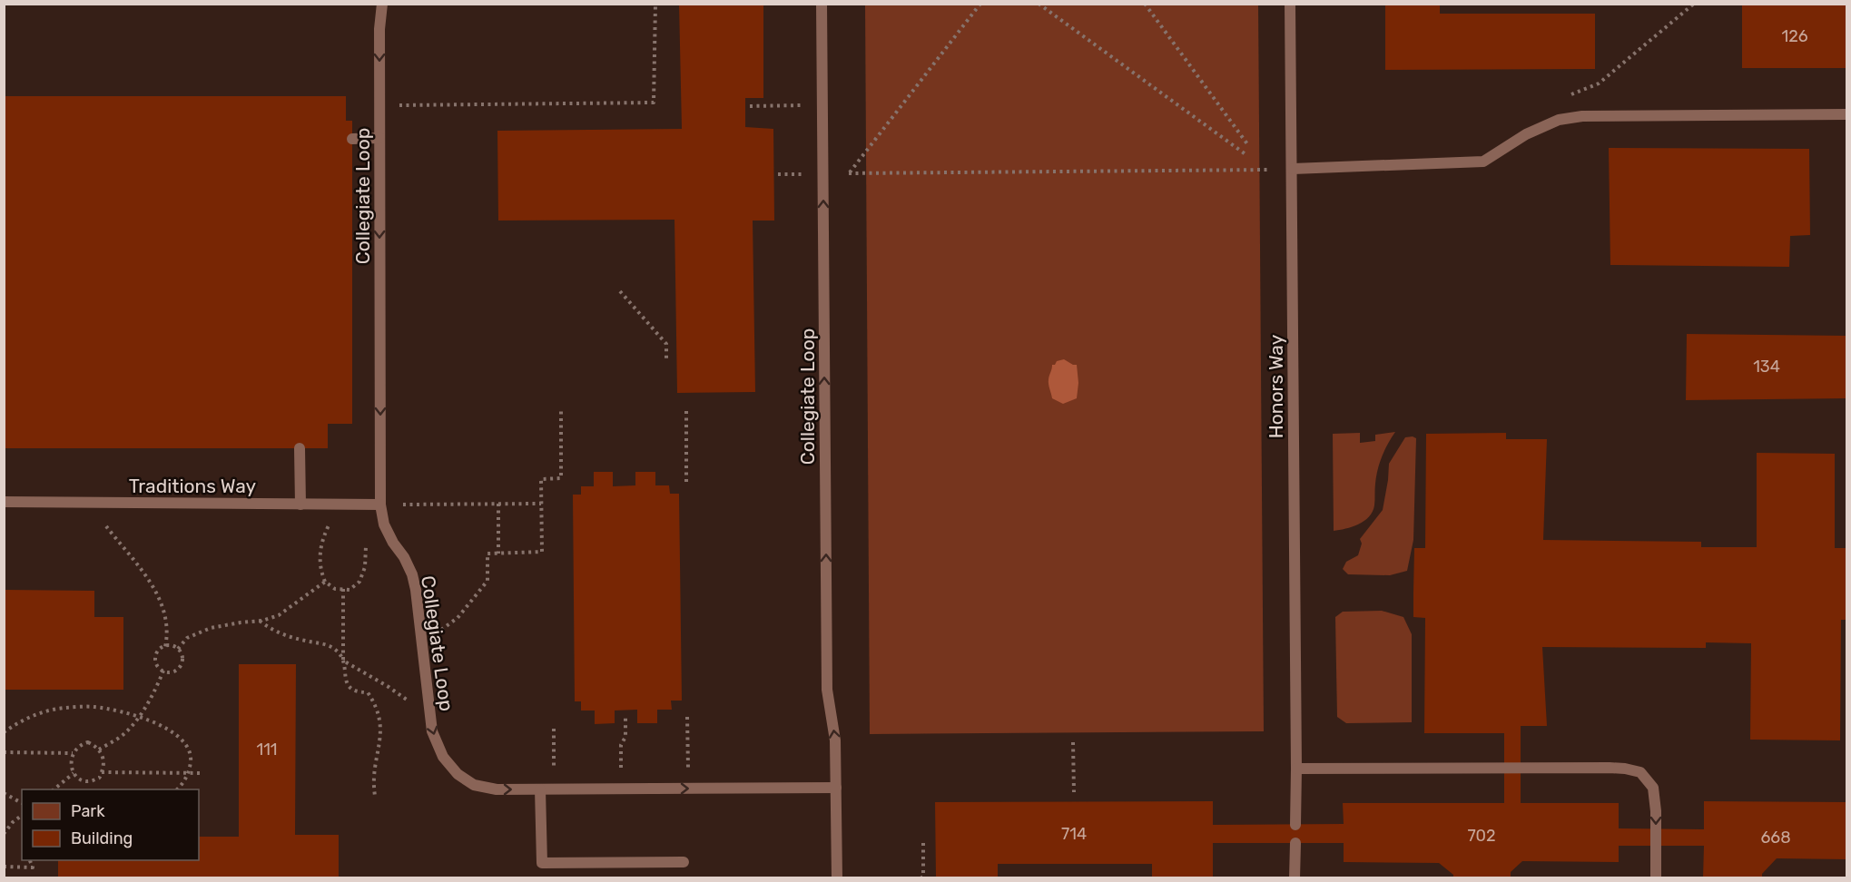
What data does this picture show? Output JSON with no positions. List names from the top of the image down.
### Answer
{
  "streets": {
    "lane": ["Collegiate Loop", "Honors Way", "Traditions Way"]
  },
  "crossings": [
    ["Collegiate Loop", "Traditions Way"]
  ],
  "house_numbers": [
    "126",
    "134",
    "111",
    "714",
    "702",
    "668"
  ],
  "legend": ["Park", "Building"]
}
